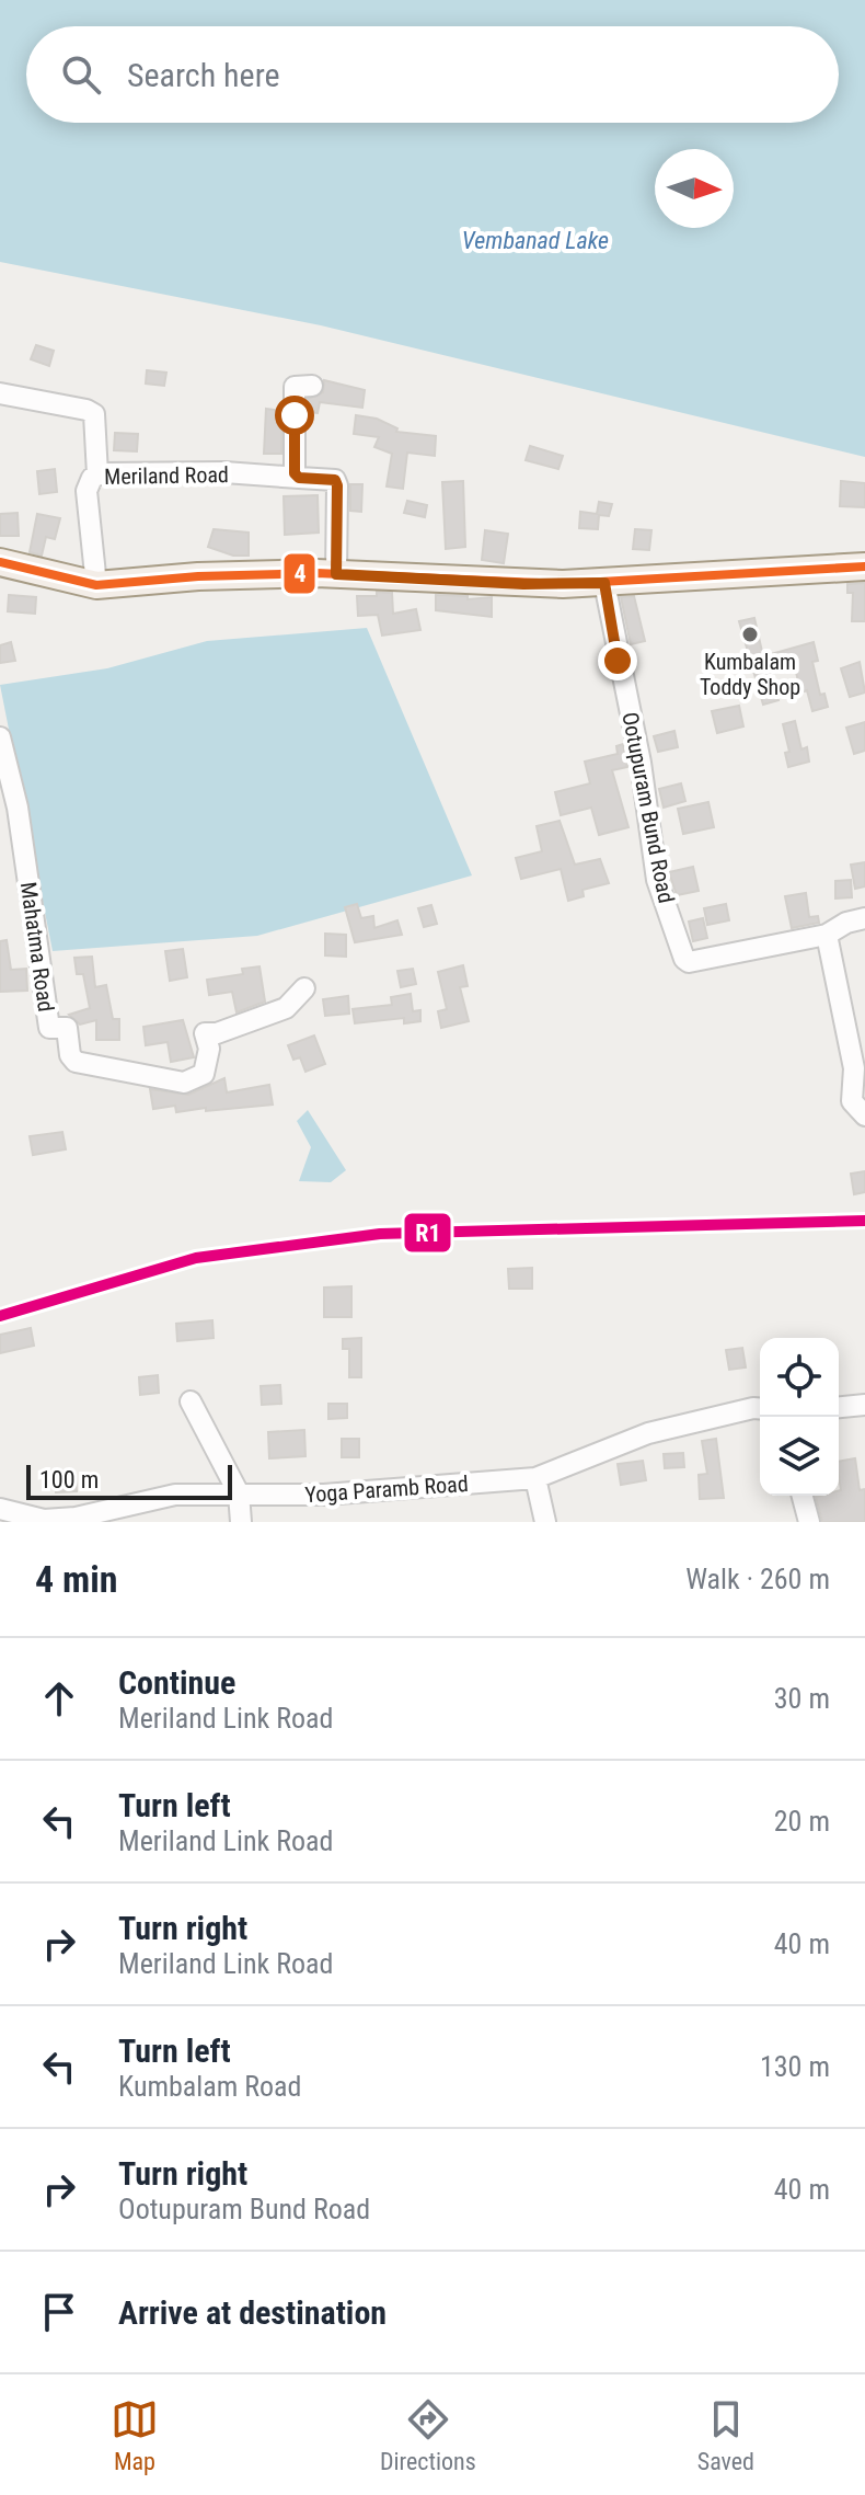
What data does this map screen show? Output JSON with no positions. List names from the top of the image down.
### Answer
{
  "streets": {
    "street": [
      "Meriland Road",
      "Ootupuram Bund Road",
      "Mahatma Road",
      "Yoga Paramb Road"
    ]
  },
  "water": ["Vembanad Lake"],
  "places": ["Kumbalam Toddy Shop"],
  "lines": ["transit line 4", "transit line R1"],
  "scale_bar": "100 m",
  "north": "right",
  "page": {
    "search": "Search here",
    "scale": "100 m",
    "heading": ["4 min", "Walk · 260 m"],
    "list": [
      ["Continue", "Meriland Link Road", "30 m"],
      ["Turn left", "Meriland Link Road", "20 m"],
      ["Turn right", "Meriland Link Road", "40 m"],
      ["Turn left", "Kumbalam Road", "130 m"],
      ["Turn right", "Ootupuram Bund Road", "40 m"],
      "Arrive at destination"
    ],
    "nav": ["Map", "Directions", "Saved"]
  }
}
